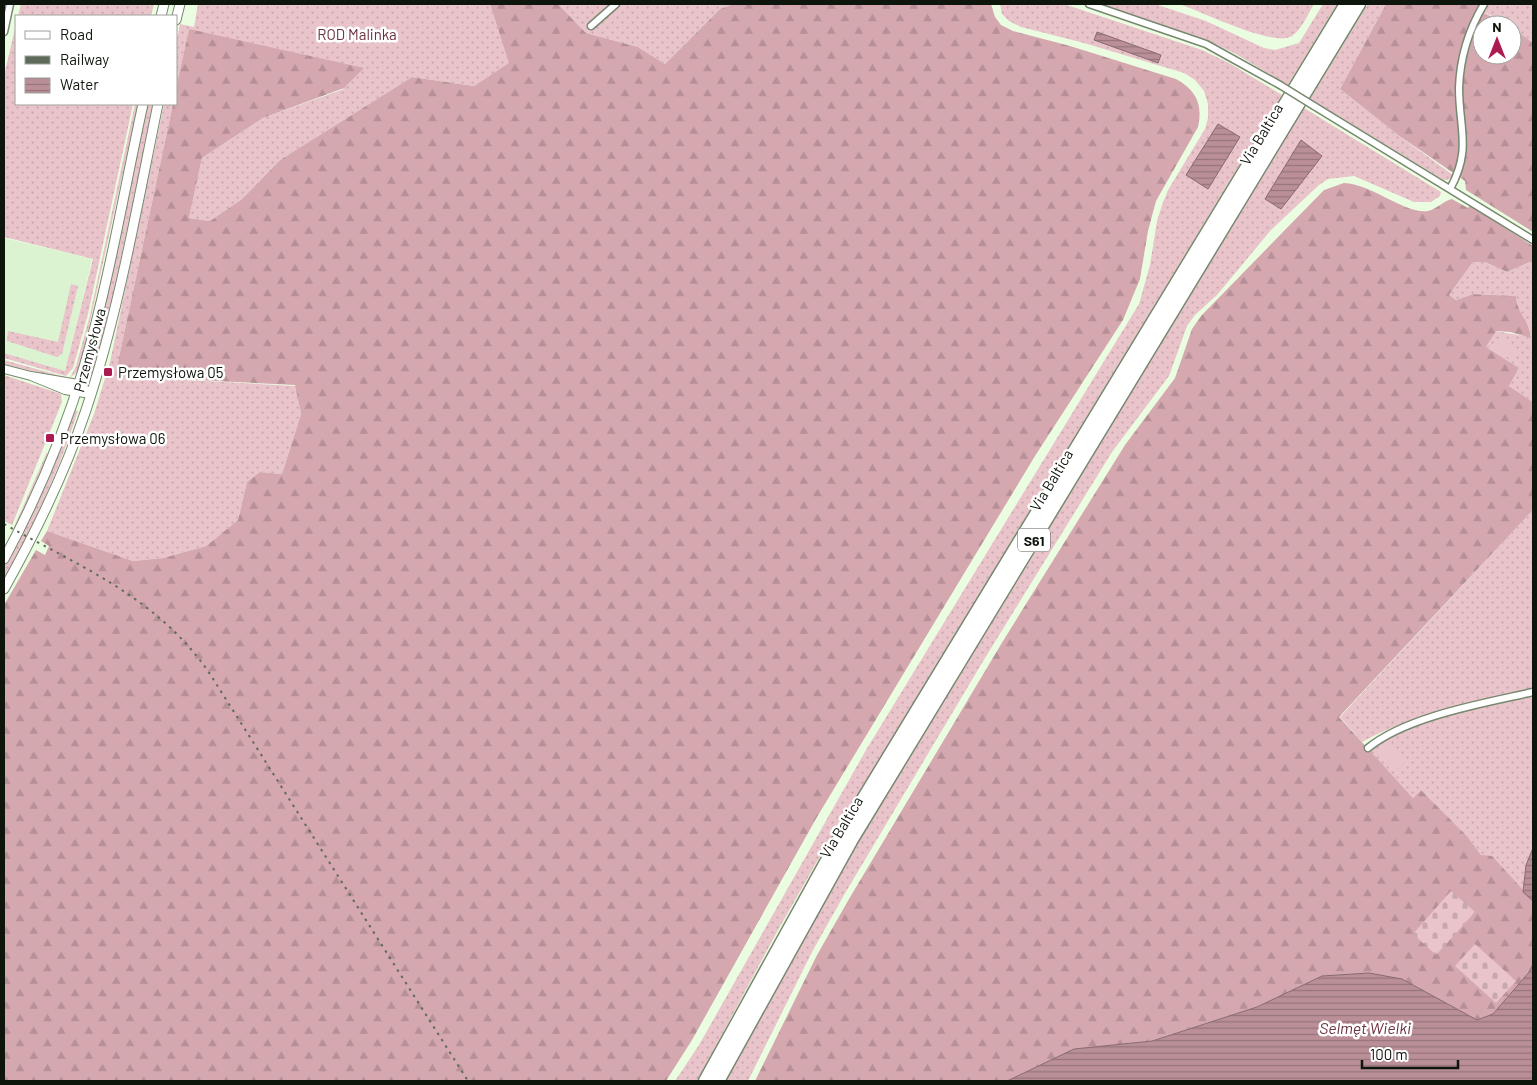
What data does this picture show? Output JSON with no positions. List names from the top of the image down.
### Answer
{
  "streets": {
    "highway": ["Via Baltica", "S61"],
    "main road": ["Przemysłowa"]
  },
  "water": ["Selmęt Wielki"],
  "parks": ["ROD Malinka"],
  "places": {
    "transit": ["Przemysłowa 05", "Przemysłowa 06"]
  },
  "legend": ["Road", "Railway", "Water"],
  "scale_bar": "100 m",
  "north": "top"
}
